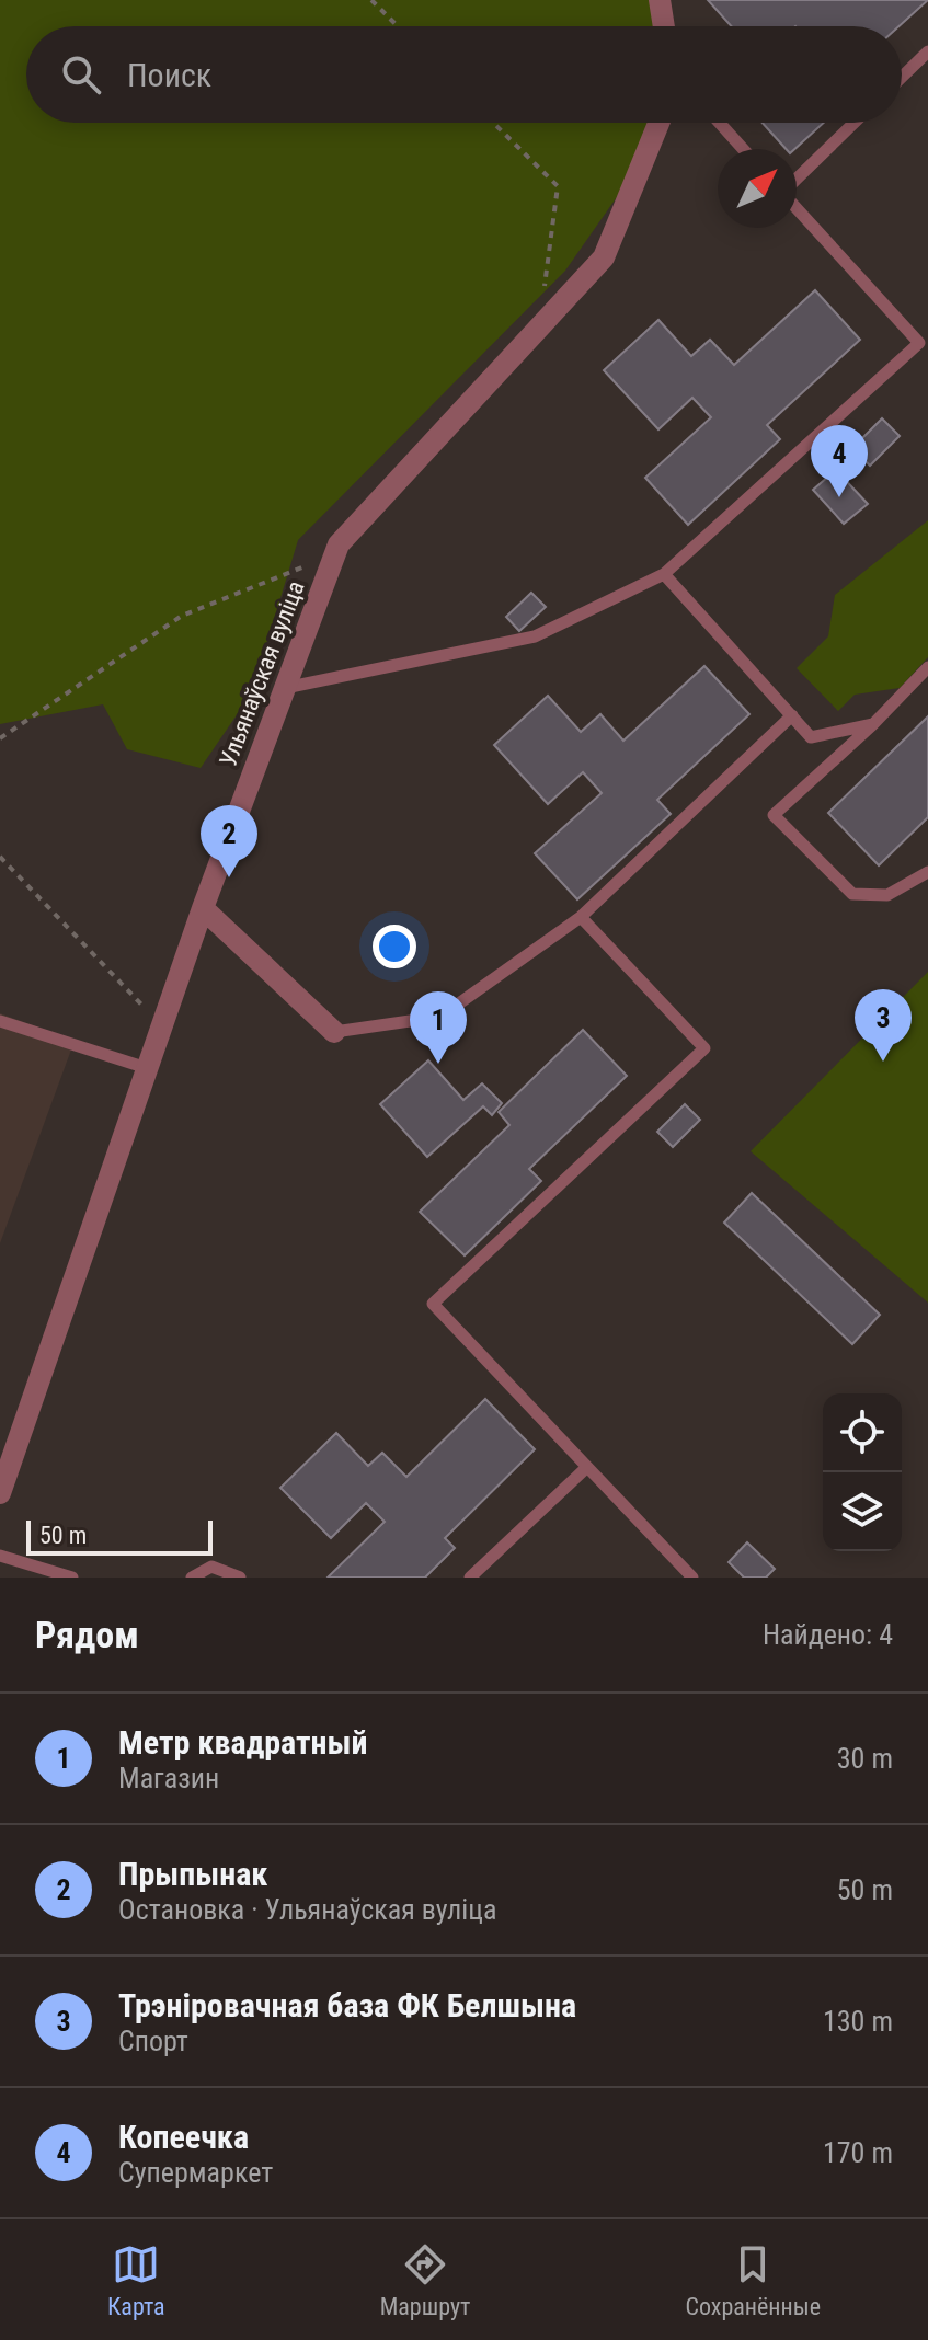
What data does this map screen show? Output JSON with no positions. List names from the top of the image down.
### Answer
{
  "streets": {
    "street": ["Ульянаўская вуліца"]
  },
  "scale_bar": "50 m",
  "north": "top right",
  "page": {
    "search": "Поиск",
    "pins": [
      "4",
      "2",
      "3",
      "1"
    ],
    "scale": "50 m",
    "heading": ["Рядом", "Найдено: 4"],
    "list": [
      {
        "mark": "1",
        "name": "Метр квадратный",
        "note": "Магазин",
        "value": "30 m"
      },
      {
        "mark": "2",
        "name": "Прыпынак",
        "note": "Остановка · Ульянаўская вуліца",
        "value": "50 m"
      },
      {
        "mark": "3",
        "name": "Трэніровачная база ФК Белшына",
        "note": "Спорт",
        "value": "130 m"
      },
      {
        "mark": "4",
        "name": "Копеечка",
        "note": "Супермаркет",
        "value": "170 m"
      }
    ],
    "nav": ["Карта", "Маршрут", "Сохранённые"]
  }
}
